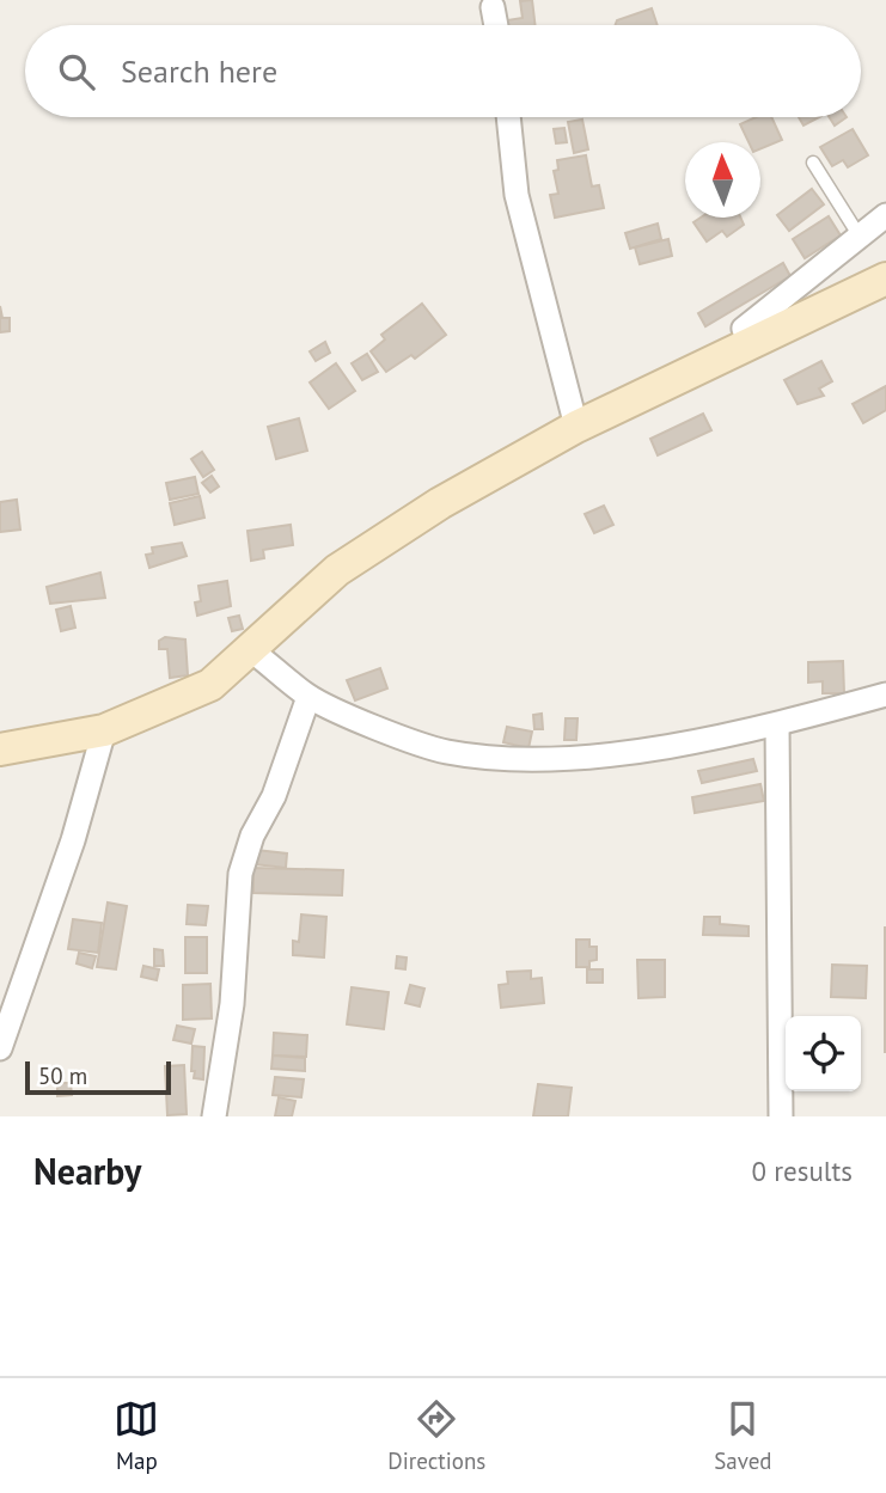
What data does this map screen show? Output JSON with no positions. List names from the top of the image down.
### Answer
{
  "scale_bar": "50 m",
  "north": "top",
  "page": {
    "search": "Search here",
    "scale": "50 m",
    "heading": ["Nearby", "0 results"],
    "nav": ["Map", "Directions", "Saved"]
  }
}
